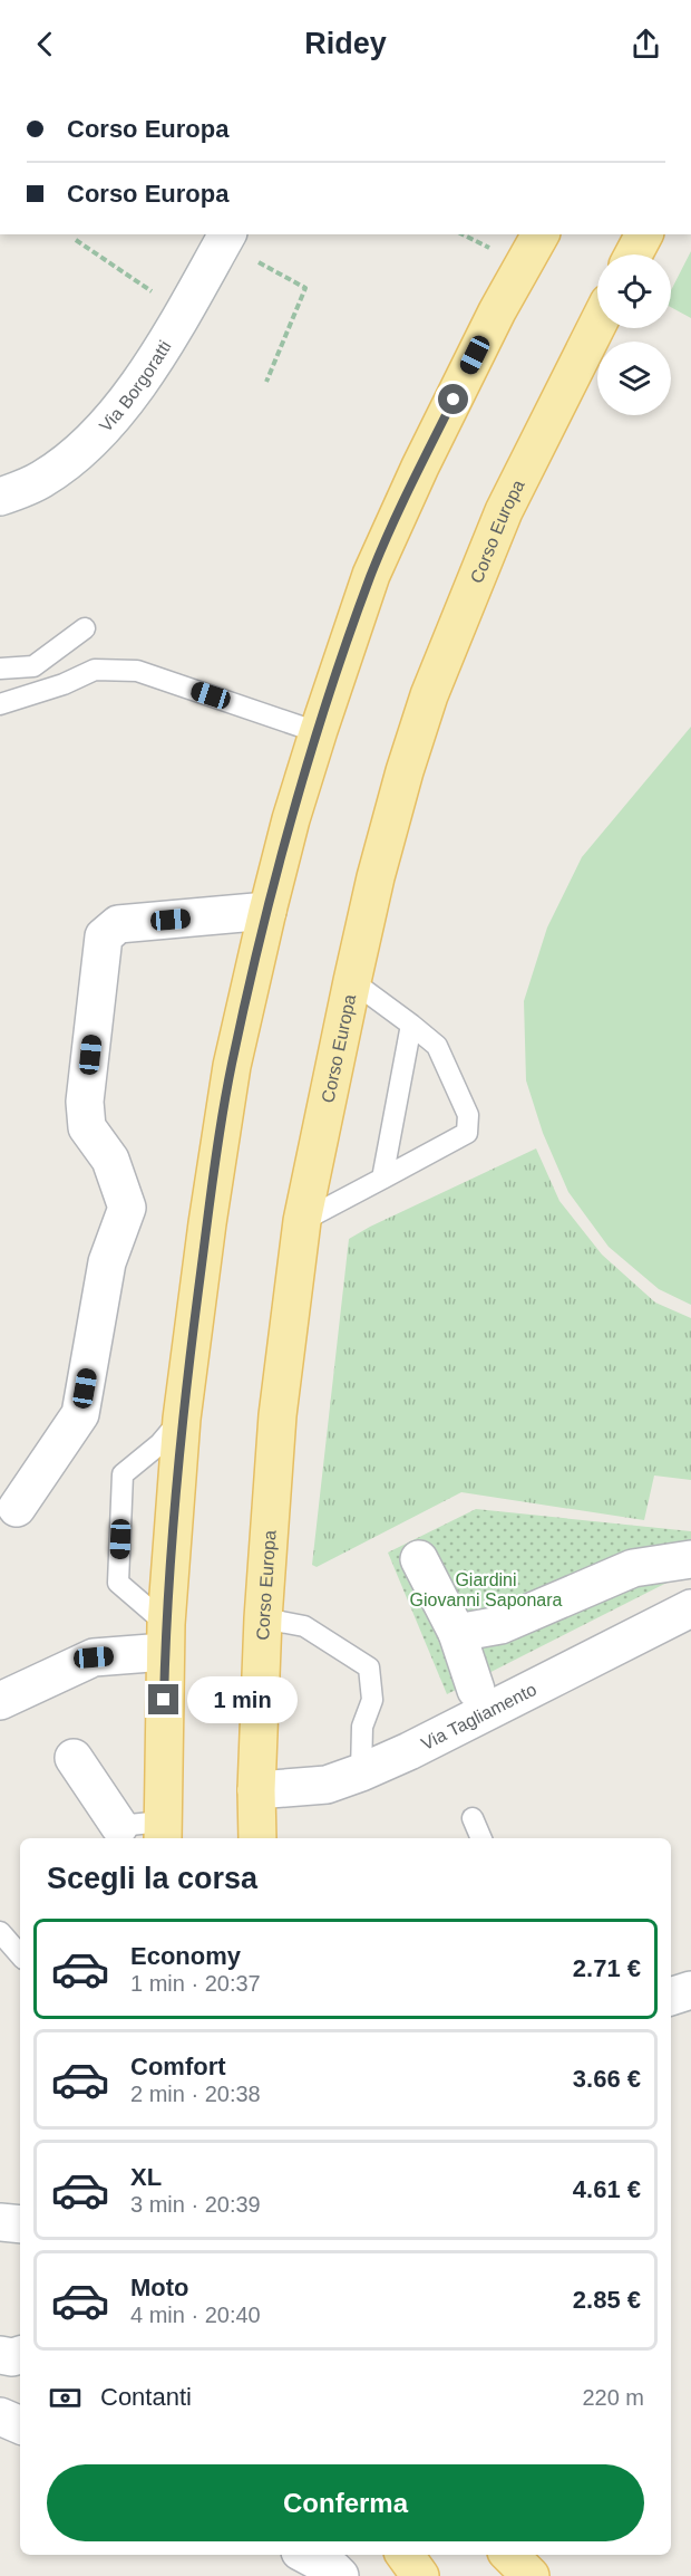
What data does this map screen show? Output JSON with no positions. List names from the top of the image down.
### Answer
{
  "streets": {
    "main road": ["Corso Europa"],
    "street": ["Via Borgoratti", "Via Tagliamento"]
  },
  "crossings": [
    ["Corso Europa", "Via Tagliamento"]
  ],
  "parks": ["Giardini Giovanni Saponara"],
  "page": {
    "header": "Ridey",
    "banner": ["Corso Europa", "Corso Europa"],
    "bubble": "1 min",
    "heading": "Scegli la corsa",
    "list": [
      {
        "name": "Economy",
        "note": "1 min · 20:37",
        "value": "2.71 €"
      },
      {
        "name": "Comfort",
        "note": "2 min · 20:38",
        "value": "3.66 €"
      },
      {
        "name": "XL",
        "note": "3 min · 20:39",
        "value": "4.61 €"
      },
      {
        "name": "Moto",
        "note": "4 min · 20:40",
        "value": "2.85 €"
      }
    ],
    "pay": ["Contanti", "220 m"],
    "buttons": "Conferma"
  }
}
